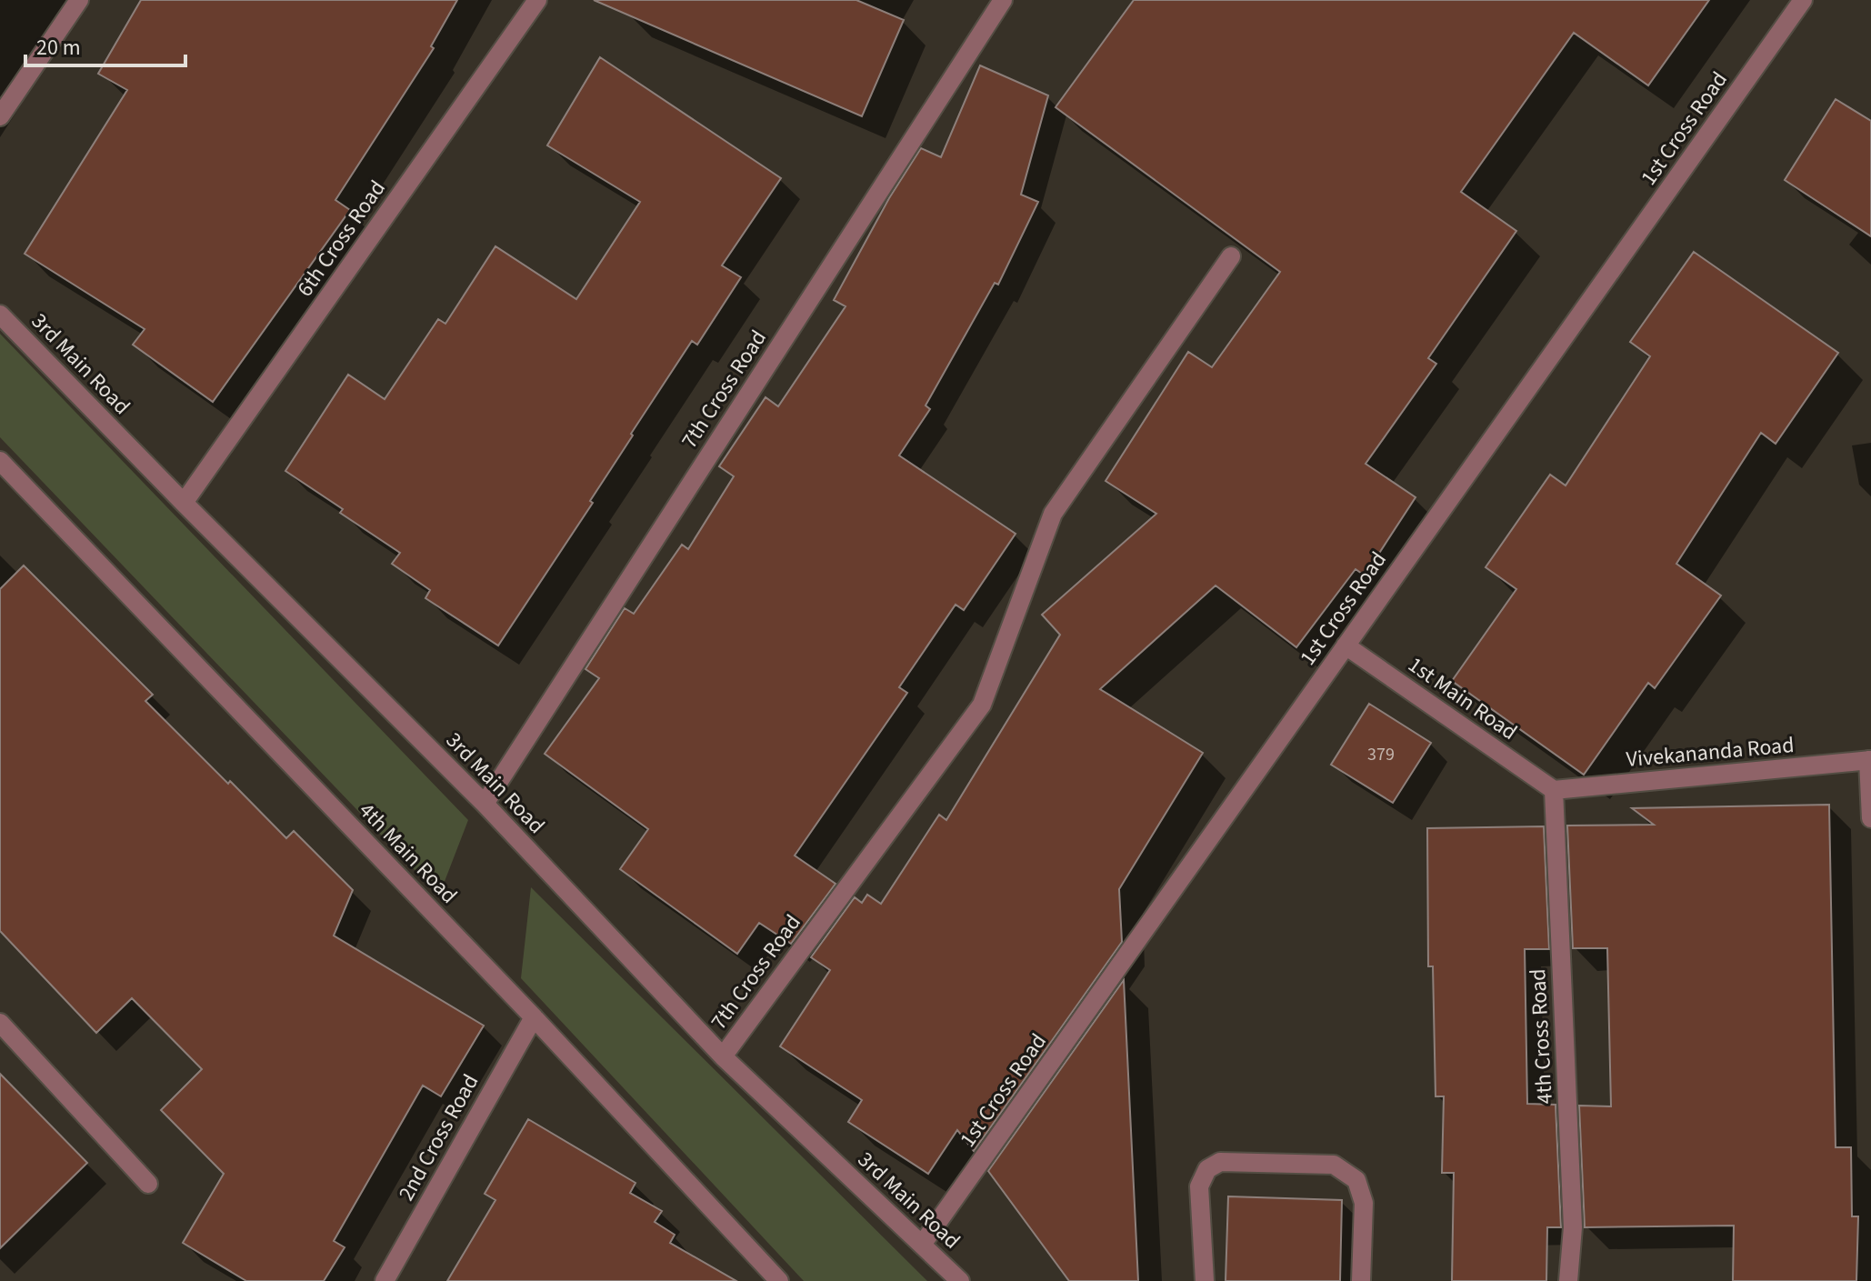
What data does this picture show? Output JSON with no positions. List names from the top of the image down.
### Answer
{
  "streets": {
    "street": [
      "1st Cross Road",
      "6th Cross Road",
      "3rd Main Road",
      "7th Cross Road",
      "1st Main Road",
      "Vivekananda Road",
      "4th Main Road",
      "4th Cross Road",
      "2nd Cross Road"
    ]
  },
  "crossings": [
    ["1st Cross Road", "3rd Main Road"],
    ["1st Cross Road", "1st Main Road"],
    ["6th Cross Road", "3rd Main Road"],
    ["3rd Main Road", "7th Cross Road"],
    ["1st Main Road", "Vivekananda Road"],
    ["1st Main Road", "4th Cross Road"],
    ["Vivekananda Road", "4th Cross Road"],
    ["4th Main Road", "2nd Cross Road"]
  ],
  "house_numbers": ["379"],
  "scale_bar": "20 m"
}
